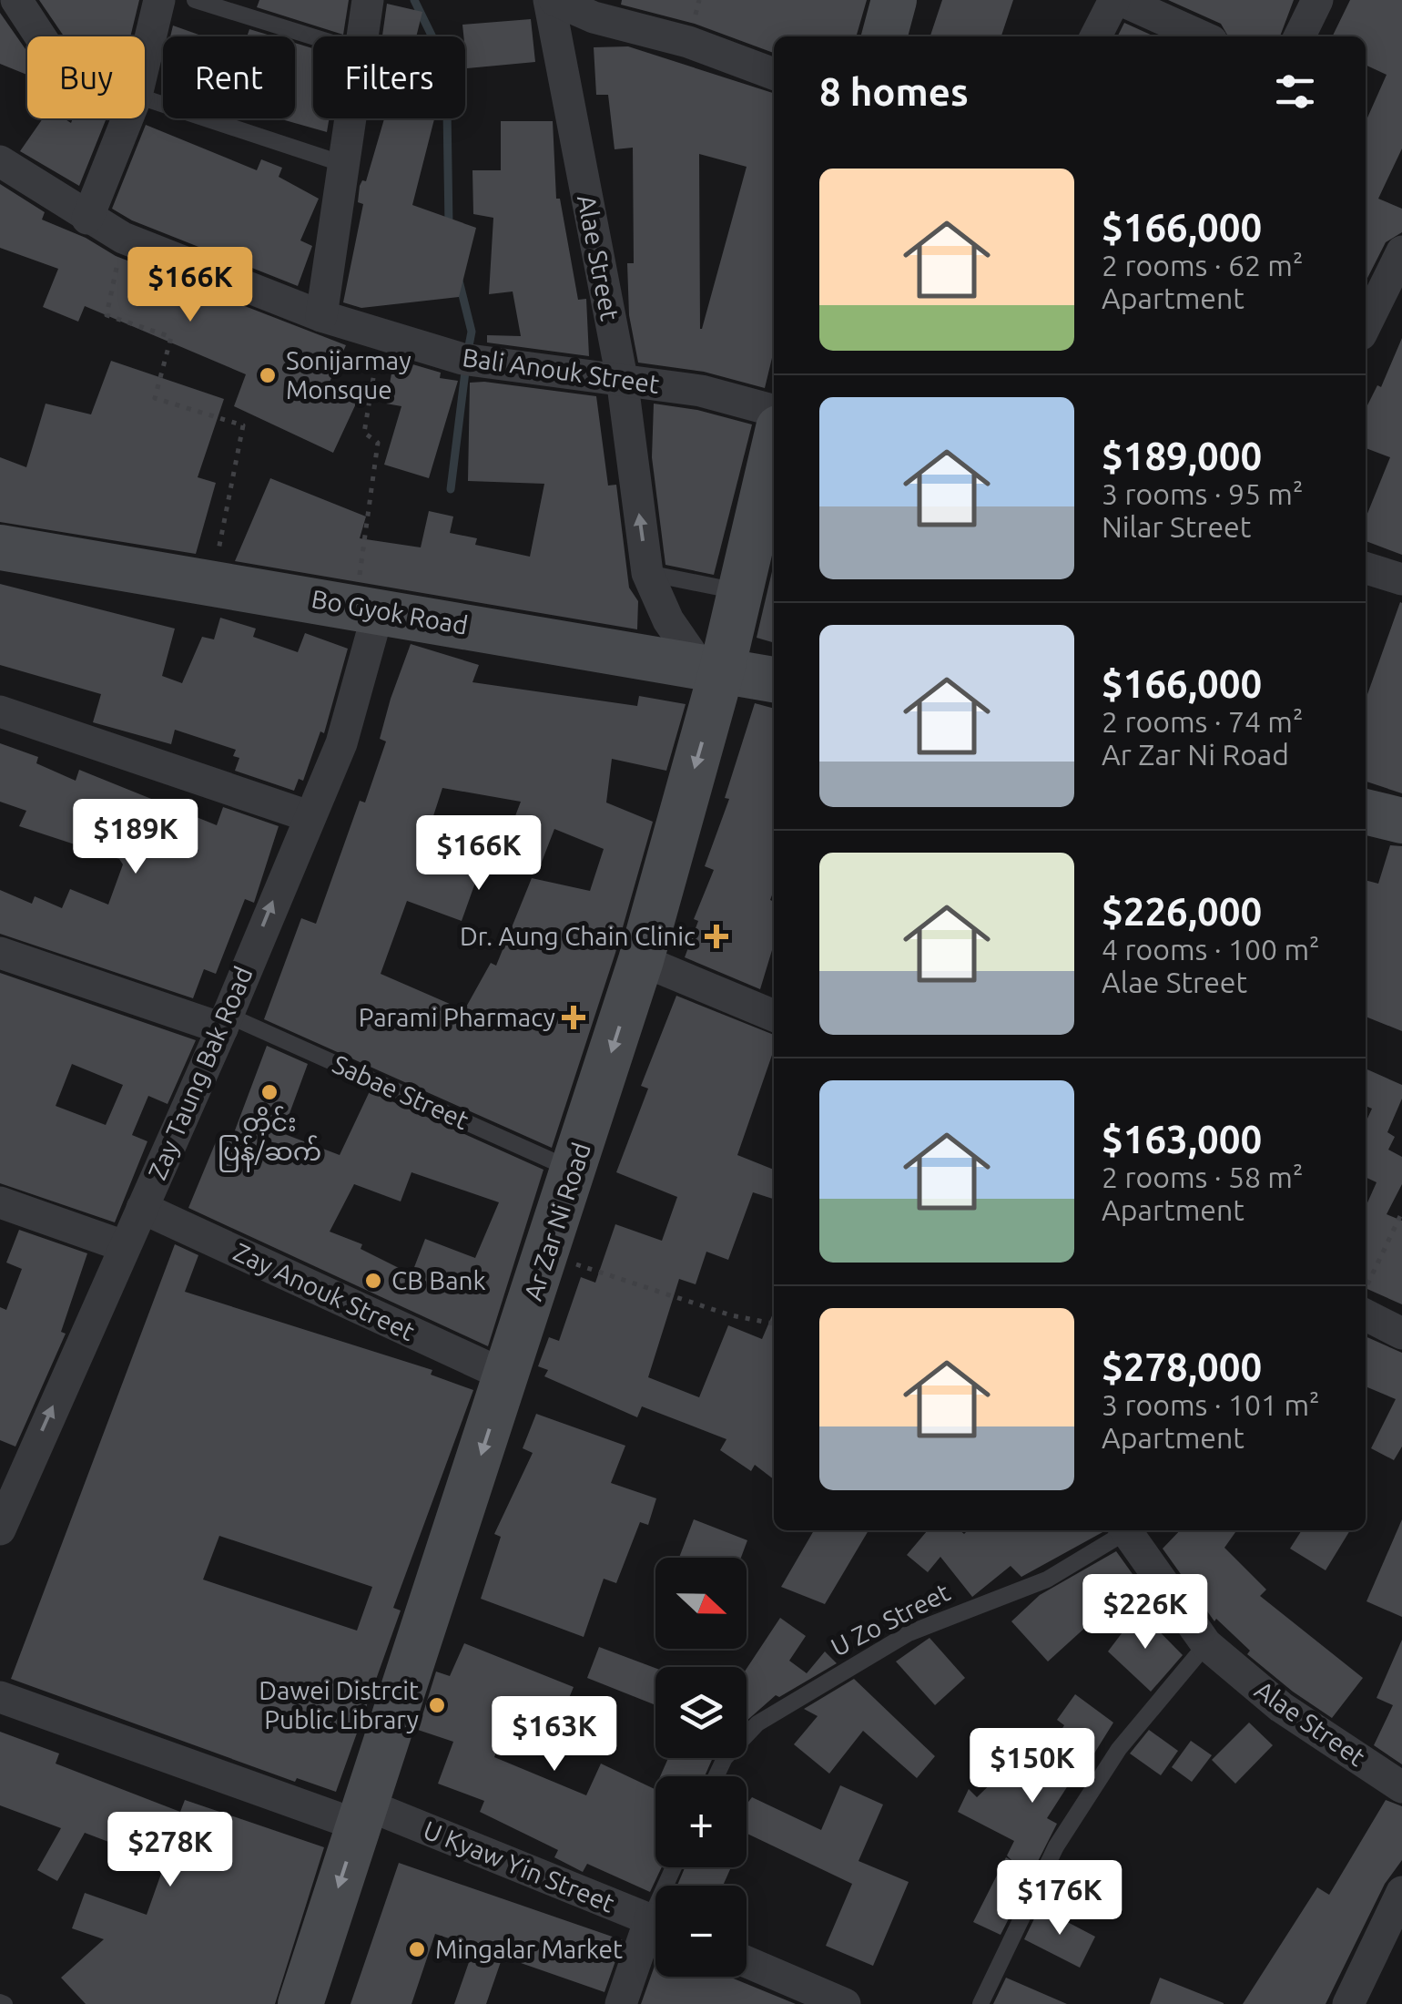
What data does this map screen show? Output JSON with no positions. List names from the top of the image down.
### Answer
{
  "streets": {
    "main road": ["Bo Gyok Road", "Ar Zar Ni Road"],
    "street": [
      "Alae Street",
      "Bali Anouk Street",
      "Zay Taung Bak Road",
      "Zay Anouk Street",
      "U Kyaw Yin Street"
    ],
    "lane": ["Sabae Street", "U Zo Street"]
  },
  "crossings": [
    ["Alae Street", "Bali Anouk Street"],
    ["Alae Street", "Bo Gyok Road"],
    ["Alae Street", "Ar Zar Ni Road"],
    ["Bo Gyok Road", "Zay Taung Bak Road"],
    ["Bo Gyok Road", "Ar Zar Ni Road"],
    ["Zay Taung Bak Road", "Sabae Street"],
    ["Zay Taung Bak Road", "Zay Anouk Street"],
    ["Sabae Street", "Ar Zar Ni Road"],
    ["Ar Zar Ni Road", "Zay Anouk Street"],
    ["Ar Zar Ni Road", "U Kyaw Yin Street"]
  ],
  "one_way": ["Zay Taung Bak Road", "Ar Zar Ni Road"],
  "places": {
    "other": [
      "Sonijarmay Monsque",
      "တိုင်း ပြန်/ဆက်",
      "CB Bank",
      "Dawei Distrcit Public Library",
      "Mingalar Market"
    ],
    "health": ["Dr. Aung Chain Clinic", "Parami Pharmacy"]
  },
  "north": "right",
  "page": {
    "chip": ["Buy", "Rent", "Filters"],
    "heading": "8 homes",
    "list": [
      {
        "name": "$166,000",
        "note": "2 rooms · 62 m² · Apartment"
      },
      {
        "name": "$189,000",
        "note": "3 rooms · 95 m² · Nilar Street"
      },
      {
        "name": "$166,000",
        "note": "2 rooms · 74 m² · Ar Zar Ni Road"
      },
      {
        "name": "$226,000",
        "note": "4 rooms · 100 m² · Alae Street"
      },
      {
        "name": "$163,000",
        "note": "2 rooms · 58 m² · Apartment"
      },
      {
        "name": "$278,000",
        "note": "3 rooms · 101 m² · Apartment"
      }
    ],
    "price": [
      "$166K",
      "$189K",
      "$166K",
      "$226K",
      "$163K",
      "$150K",
      "$278K",
      "$176K"
    ],
    "map_buttons": ["+", "−"]
  }
}
